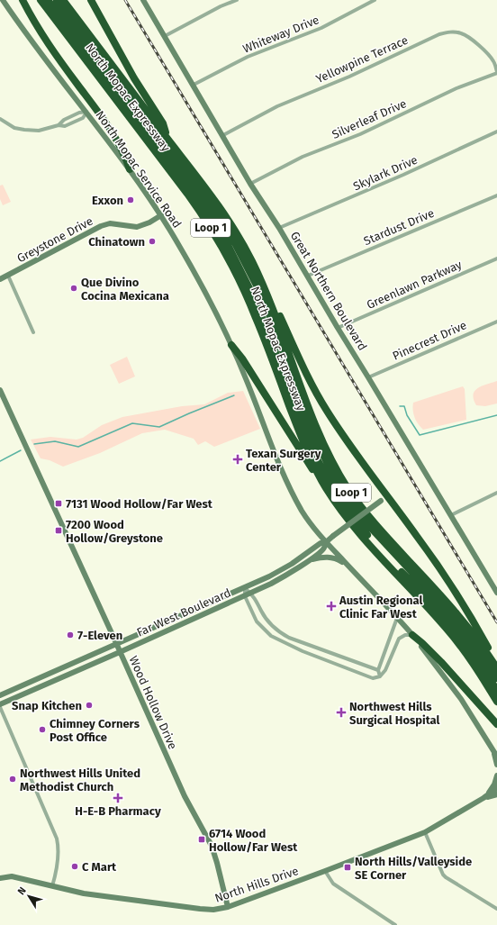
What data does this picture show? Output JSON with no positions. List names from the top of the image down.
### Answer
{
  "streets": {
    "highway": ["North Mopac Expressway", "Loop 1"],
    "street": [
      "Whiteway Drive",
      "Yellowpine Terrace",
      "Silverleaf Drive",
      "North Mopac Service Road",
      "Skylark Drive",
      "Stardust Drive",
      "Greystone Drive",
      "Greenlawn Parkway",
      "Great Northern Boulevard",
      "Pinecrest Drive",
      "Far West Boulevard",
      "Wood Hollow Drive",
      "North Hills Drive"
    ]
  },
  "crossings": [
    ["Whiteway Drive", "Great Northern Boulevard"],
    ["Yellowpine Terrace", "Silverleaf Drive"],
    ["Yellowpine Terrace", "Great Northern Boulevard"],
    ["Silverleaf Drive", "Great Northern Boulevard"],
    ["North Mopac Service Road", "Greystone Drive"],
    ["North Mopac Service Road", "Far West Boulevard"],
    ["Skylark Drive", "Great Northern Boulevard"],
    ["Stardust Drive", "Great Northern Boulevard"],
    ["Greenlawn Parkway", "Great Northern Boulevard"],
    ["Great Northern Boulevard", "Pinecrest Drive"],
    ["Far West Boulevard", "Wood Hollow Drive"],
    ["Wood Hollow Drive", "North Hills Drive"]
  ],
  "places": {
    "other": [
      "Exxon",
      "Chinatown",
      "Que Divino Cocina Mexicana",
      "7-Eleven",
      "Snap Kitchen",
      "Chimney Corners Post Office",
      "Northwest Hills United Methodist Church",
      "C Mart"
    ],
    "health": [
      "Texan Surgery Center",
      "Austin Regional Clinic Far West",
      "Northwest Hills Surgical Hospital",
      "H-E-B Pharmacy"
    ],
    "transit": [
      "7131 Wood Hollow/Far West",
      "7200 Wood Hollow/Greystone",
      "6714 Wood Hollow/Far West",
      "North Hills/Valleyside SE Corner"
    ]
  },
  "north": "top left"
}
